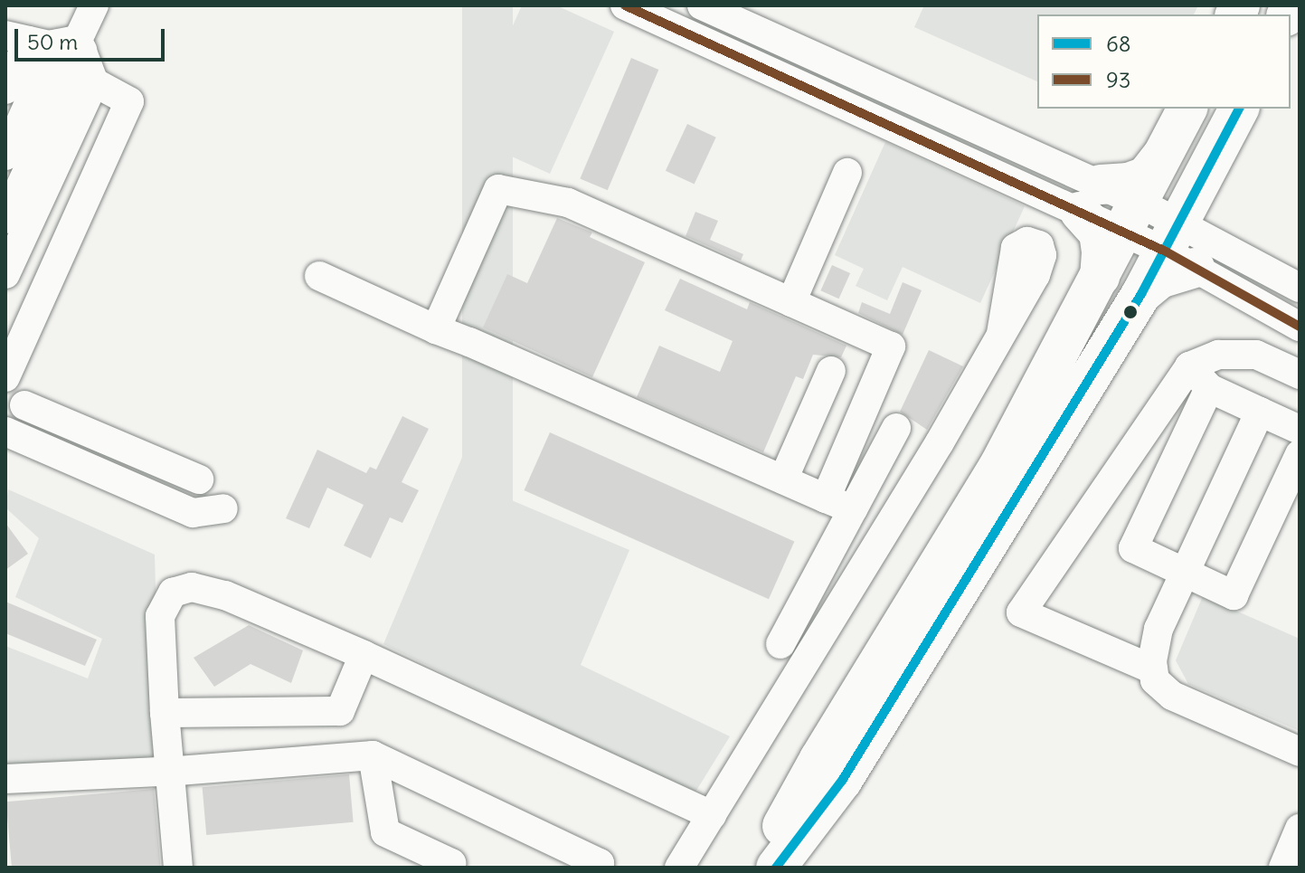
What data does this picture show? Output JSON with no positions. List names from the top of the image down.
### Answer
{
  "lines": ["transit line 93", "transit line 68"],
  "legend": ["68", "93"],
  "scale_bar": "50 m"
}
